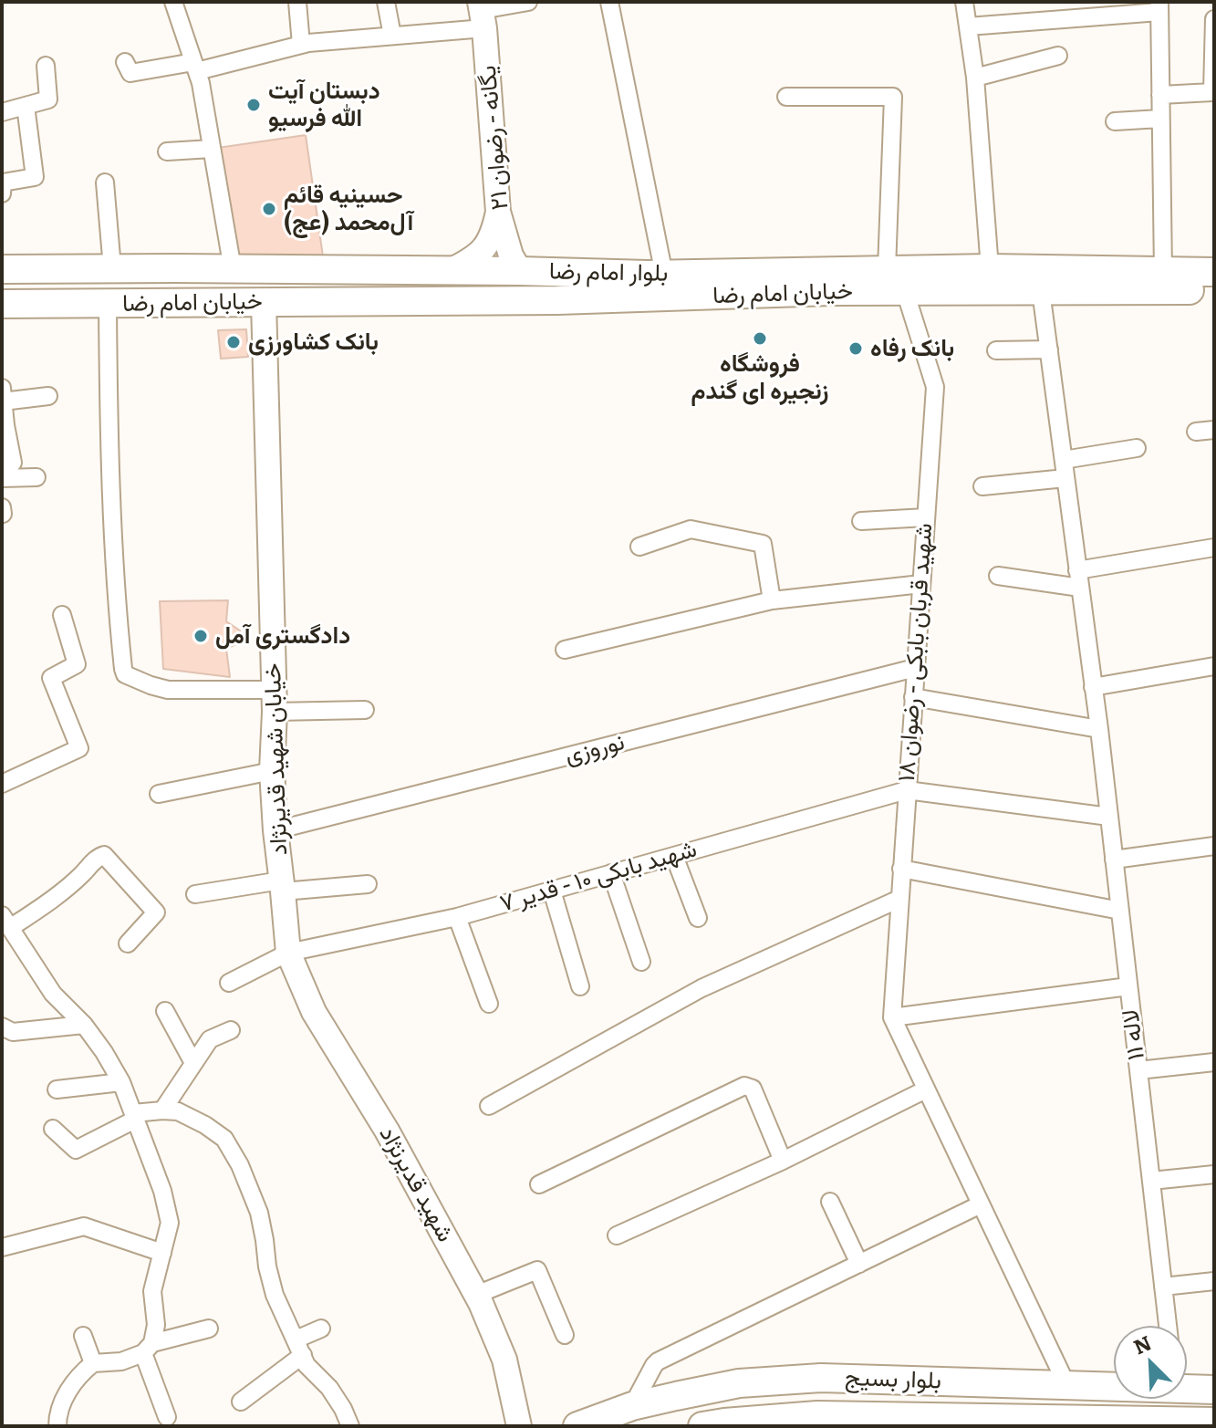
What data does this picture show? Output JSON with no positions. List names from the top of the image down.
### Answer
{
  "streets": {
    "main road": ["بلوار امام رضا", "خیابان امام رضا", "بلوار بسیج"],
    "street": [
      "یگانه - رضوان ۲۱",
      "شهید قربان بابکی - رضوان ۱۸",
      "نوروزی",
      "خيابان شهيد قديرنژاد",
      "شهید بابکی ۱۰ - قدیر ۷",
      "لاله ۱۱",
      "شهید قدیرنژاد"
    ]
  },
  "crossings": [
    ["یگانه - رضوان ۲۱", "بلوار امام رضا"],
    ["خیابان امام رضا", "شهید قربان بابکی - رضوان ۱۸"],
    ["خیابان امام رضا", "خيابان شهيد قديرنژاد"],
    ["خیابان امام رضا", "لاله ۱۱"],
    ["شهید قربان بابکی - رضوان ۱۸", "نوروزی"],
    ["شهید قربان بابکی - رضوان ۱۸", "شهید بابکی ۱۰ - قدیر ۷"],
    ["نوروزی", "خيابان شهيد قديرنژاد"],
    ["خيابان شهيد قديرنژاد", "شهید بابکی ۱۰ - قدیر ۷"],
    ["خيابان شهيد قديرنژاد", "شهید قدیرنژاد"],
    ["شهید بابکی ۱۰ - قدیر ۷", "شهید قدیرنژاد"]
  ],
  "places": [
    "دبستان آیت الله فرسیو",
    "حسینیه قائم آل‌محمد (عج)",
    "فروشگاه زنجیره ای گندم",
    "بانک کشاورزی",
    "بانک رفاه",
    "دادگستری آمل"
  ],
  "north": "top left"
}
